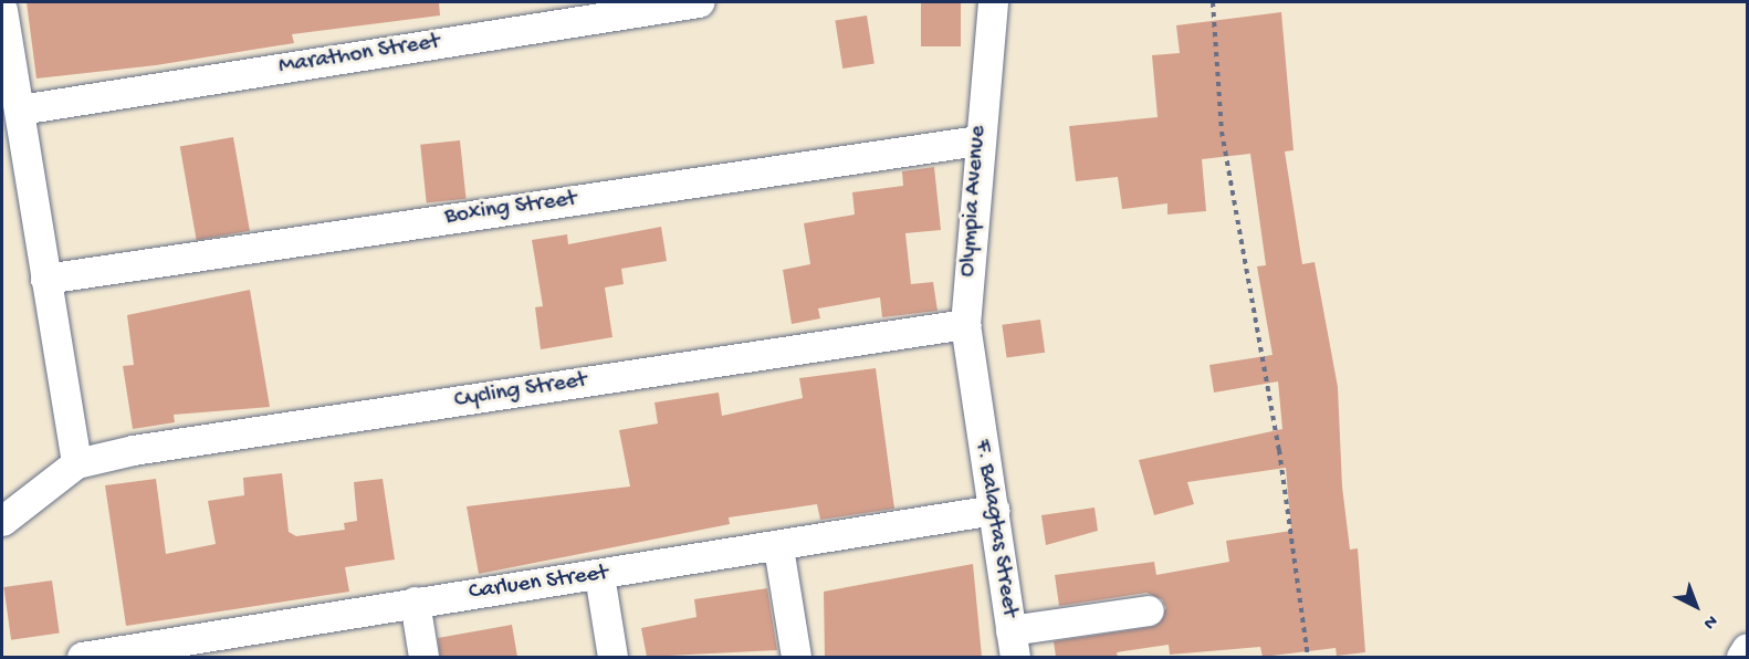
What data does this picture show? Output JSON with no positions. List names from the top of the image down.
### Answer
{
  "streets": {
    "street": [
      "Marathon Street",
      "Olympia Avenue",
      "Boxing Street",
      "Cycling Street",
      "F. Balagtas Street",
      "Carluen Street"
    ]
  },
  "crossings": [
    ["Olympia Avenue", "Boxing Street"],
    ["Olympia Avenue", "Cycling Street"],
    ["Olympia Avenue", "F. Balagtas Street"],
    ["F. Balagtas Street", "Carluen Street"]
  ],
  "north": "bottom right"
}
